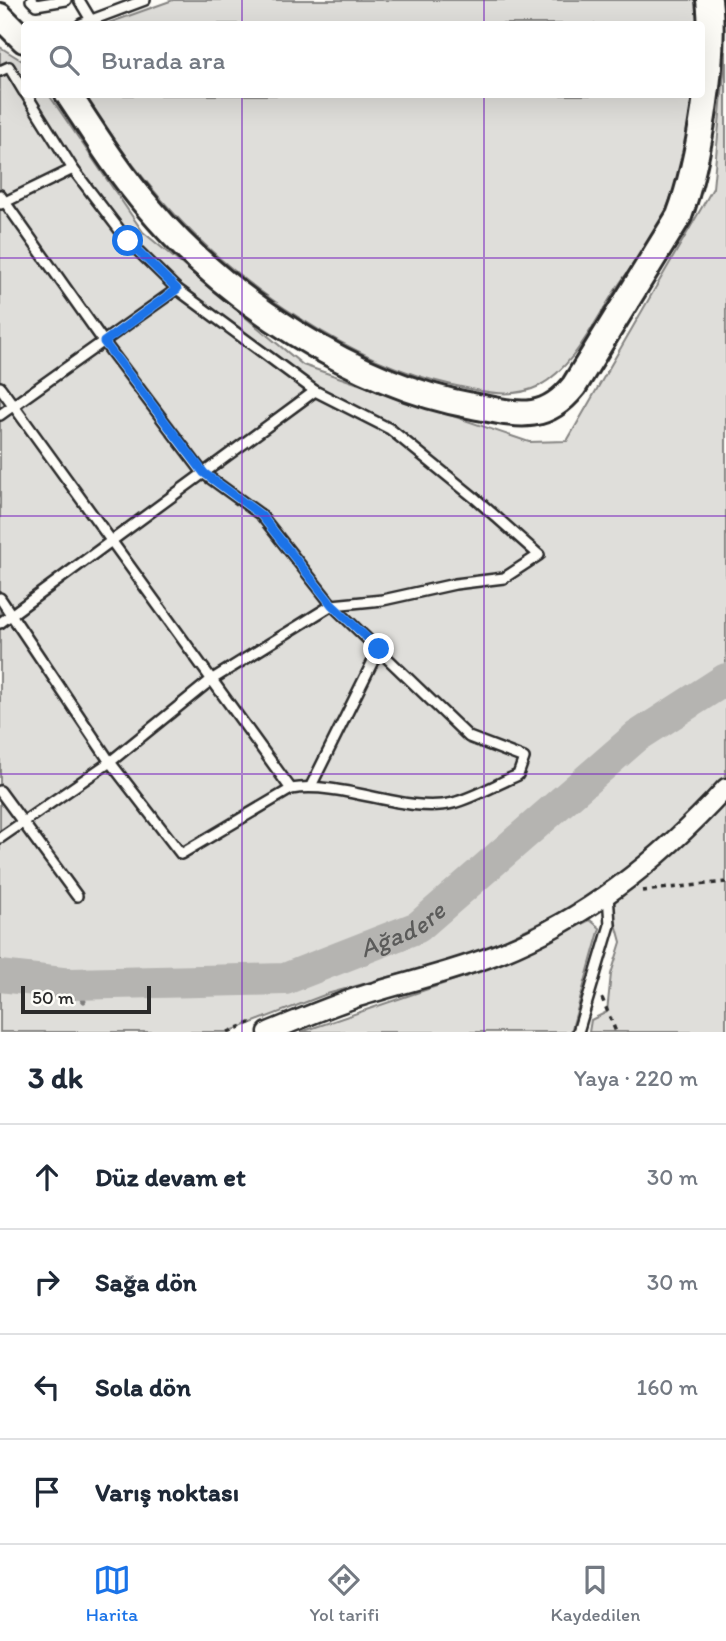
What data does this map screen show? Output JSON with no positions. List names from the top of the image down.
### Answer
{
  "water": ["Ağadere"],
  "scale_bar": "50 m",
  "page": {
    "search": "Burada ara",
    "scale": "50 m",
    "heading": ["3 dk", "Yaya · 220 m"],
    "list": [
      ["Düz devam et", "30 m"],
      ["Sağa dön", "30 m"],
      ["Sola dön", "160 m"],
      "Varış noktası"
    ],
    "nav": ["Harita", "Yol tarifi", "Kaydedilen"]
  }
}
